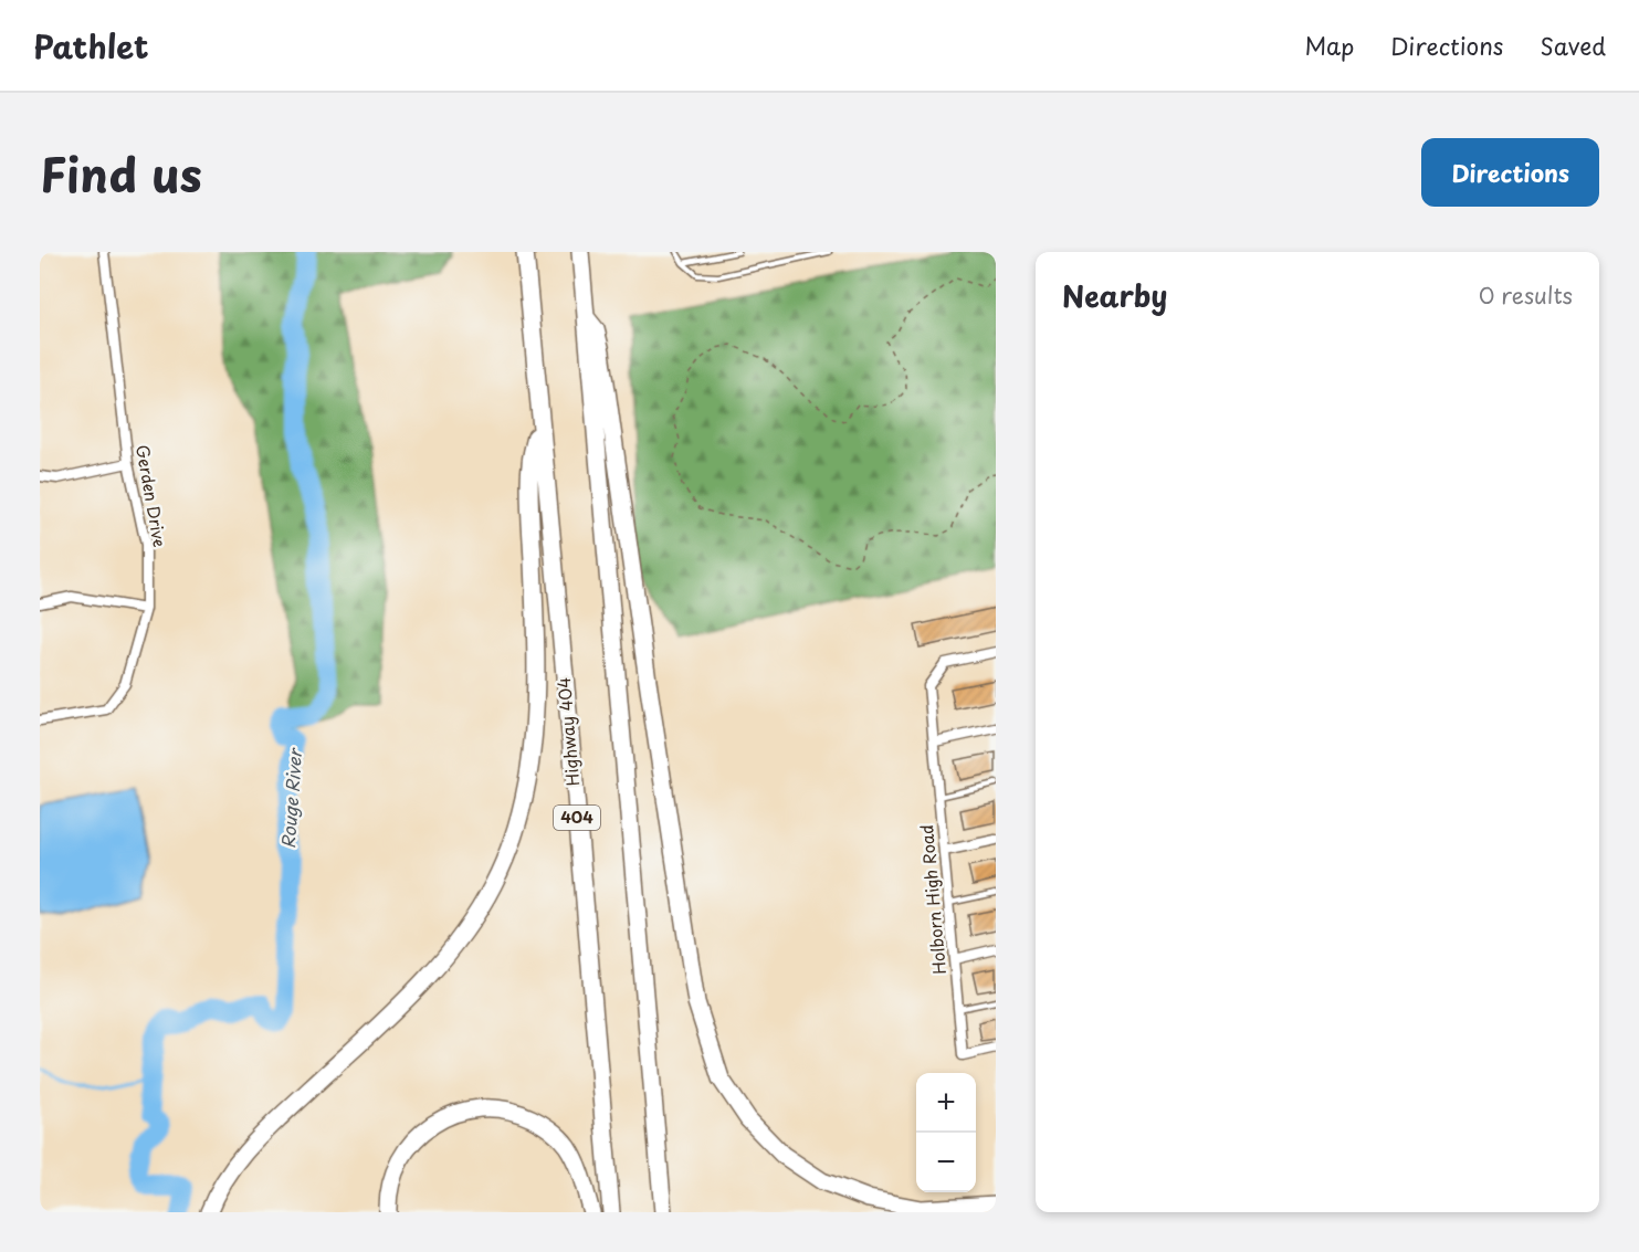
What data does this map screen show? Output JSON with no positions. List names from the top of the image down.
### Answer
{
  "streets": {
    "highway": ["Highway 404", "404"],
    "street": ["Gerden Drive", "Holborn High Road"]
  },
  "water": ["Rouge River"],
  "page": {
    "header": "Pathlet",
    "nav": ["Map", "Directions", "Saved"],
    "title": "Find us",
    "buttons": "Directions",
    "heading": ["Nearby", "0 results"],
    "map_buttons": ["+", "−"]
  }
}
